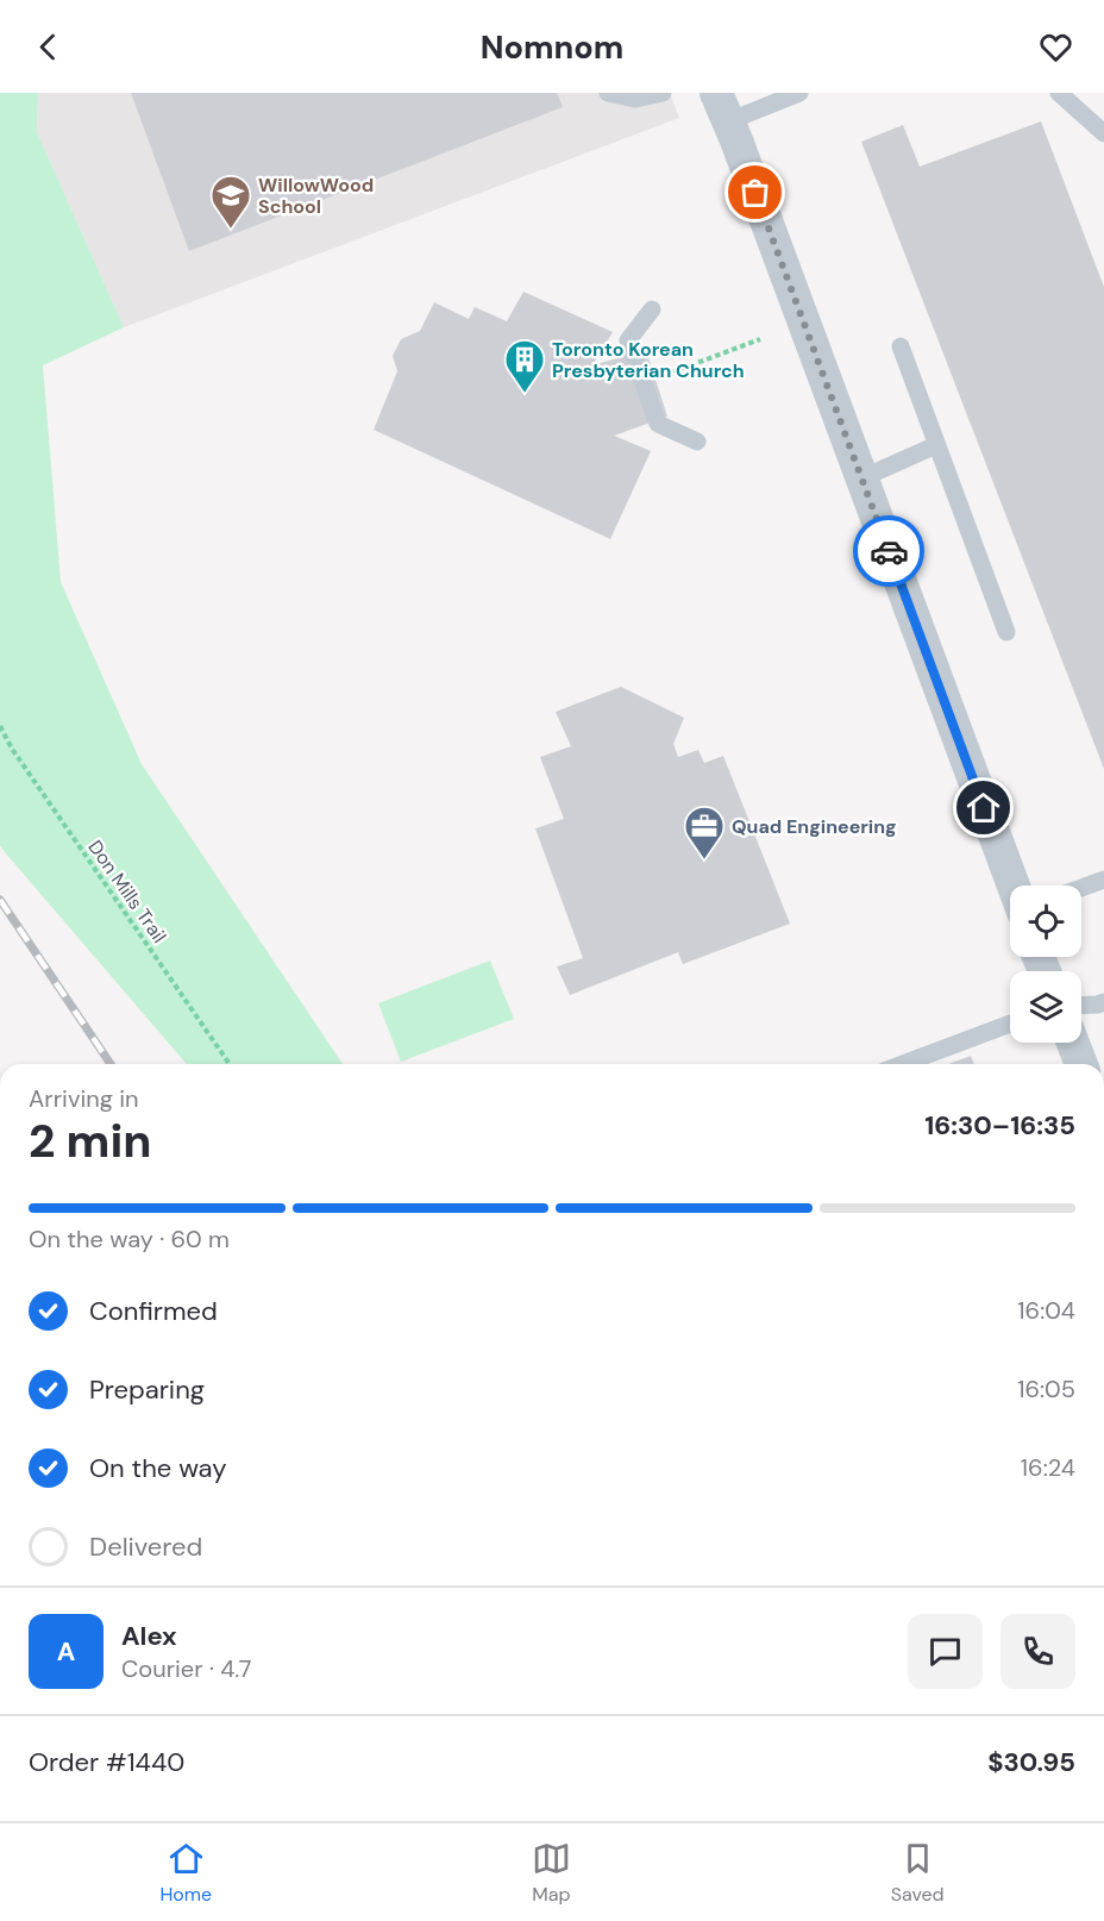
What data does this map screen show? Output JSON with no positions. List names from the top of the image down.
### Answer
{
  "streets": {
    "path": ["Don Mills Trail"]
  },
  "places": {
    "school or university": ["WillowWood School"],
    "building": ["Toronto Korean Presbyterian Church"],
    "office": ["Quad Engineering"]
  },
  "page": {
    "header": "Nomnom",
    "heading": ["2 min", "Arriving in", "16:30–16:35"],
    "panel": [
      "Alex",
      "Courier · 4.7",
      "Order #1440",
      "$30.95"
    ],
    "bar": "On the way · 60 m",
    "list": [
      ["Confirmed", "16:04"],
      ["Preparing", "16:05"],
      ["On the way", "16:24"],
      "Delivered"
    ],
    "round": "A",
    "tabs": ["Home", "Map", "Saved"]
  }
}
